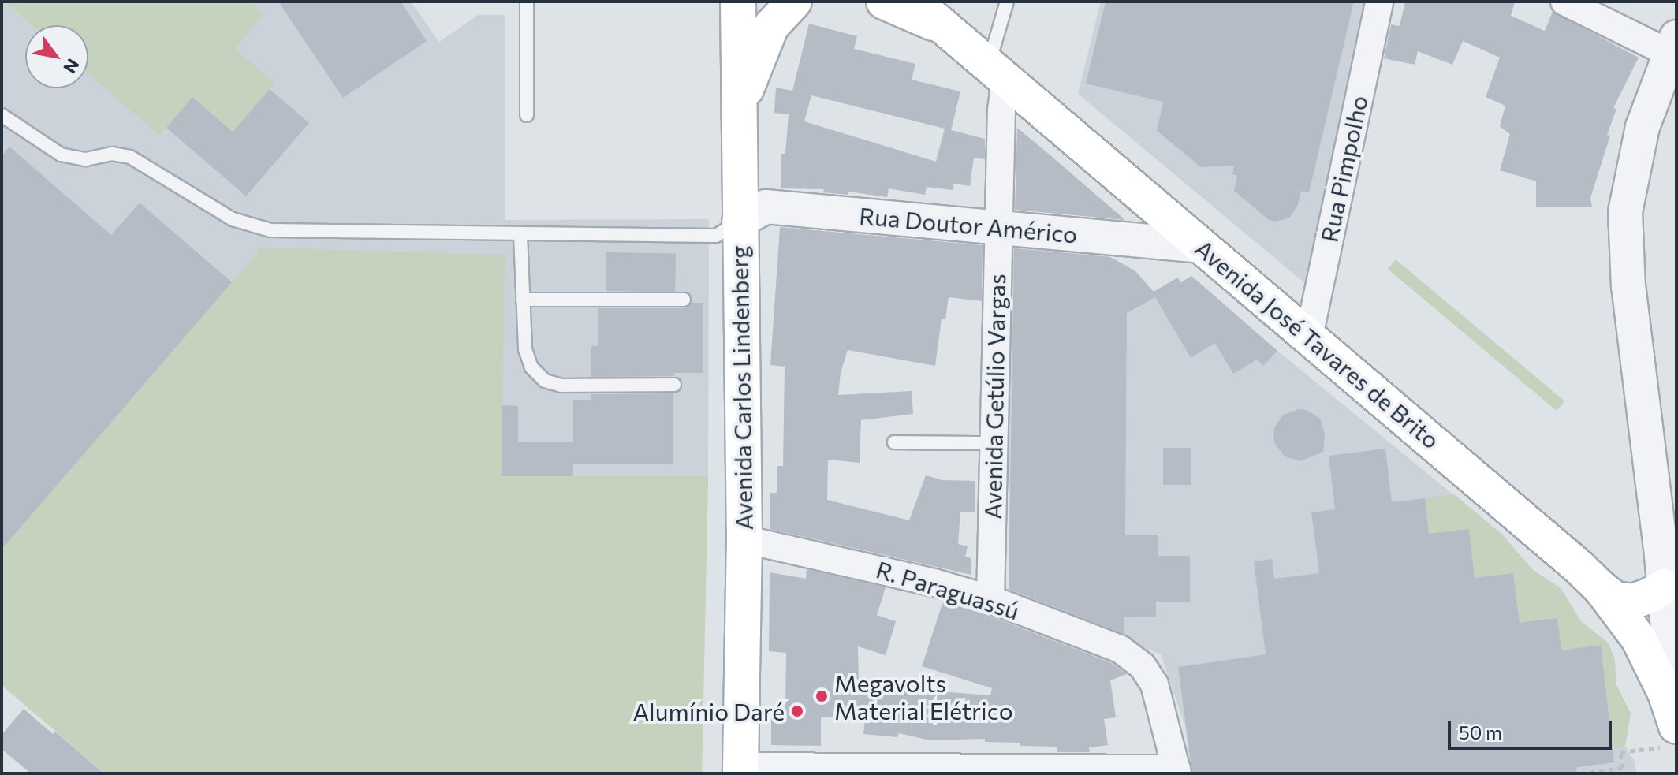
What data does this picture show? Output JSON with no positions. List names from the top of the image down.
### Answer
{
  "streets": {
    "main road": ["Avenida José Tavares de Brito", "Avenida Carlos Lindenberg"],
    "street": [
      "Rua Pimpolho",
      "Rua Doutor Américo",
      "Avenida Getúlio Vargas",
      "R. Paraguassú"
    ]
  },
  "crossings": [
    ["Rua Pimpolho", "Avenida José Tavares de Brito"],
    ["Rua Doutor Américo", "Avenida José Tavares de Brito"],
    ["Rua Doutor Américo", "Avenida Carlos Lindenberg"],
    ["Rua Doutor Américo", "Avenida Getúlio Vargas"],
    ["Avenida José Tavares de Brito", "Avenida Getúlio Vargas"],
    ["Avenida Carlos Lindenberg", "R. Paraguassú"],
    ["Avenida Getúlio Vargas", "R. Paraguassú"]
  ],
  "places": ["Megavolts Material Elétrico", "Alumínio Daré"],
  "scale_bar": "50 m",
  "north": "bottom right"
}
